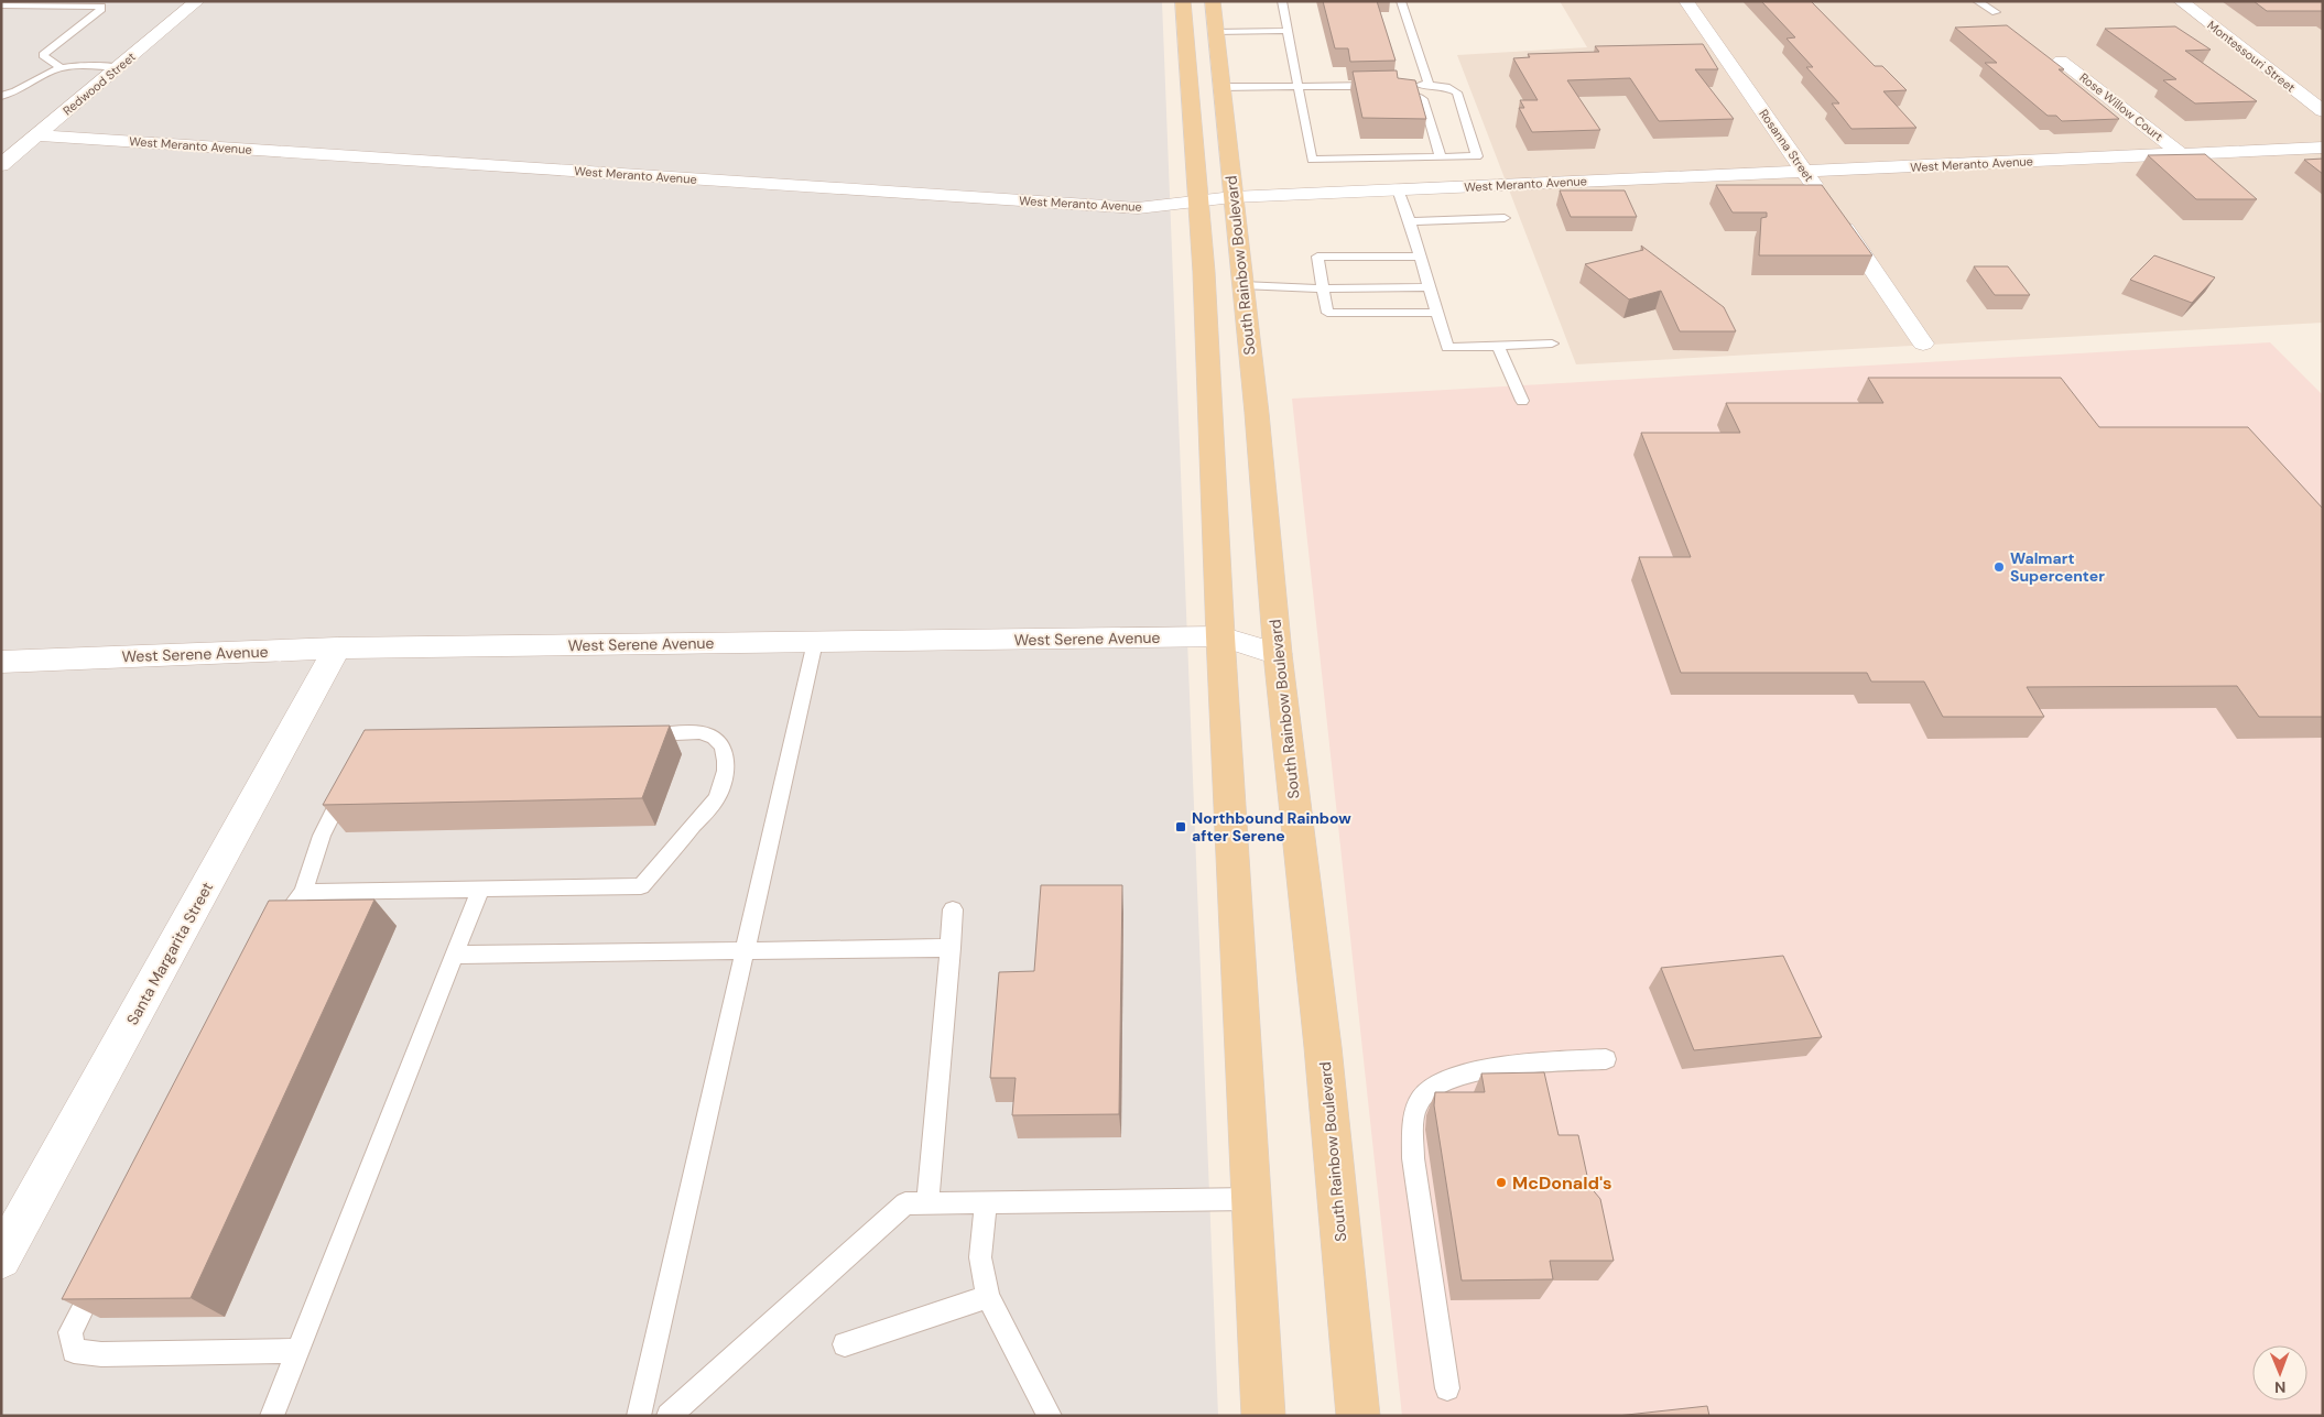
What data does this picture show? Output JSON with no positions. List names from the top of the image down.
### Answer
{
  "streets": {
    "main road": ["South Rainbow Boulevard"],
    "street": [
      "Montessouri Street",
      "Redwood Street",
      "Rose Willow Court",
      "West Meranto Avenue",
      "Rosanna Street",
      "West Serene Avenue",
      "Santa Margarita Street"
    ]
  },
  "crossings": [
    ["Redwood Street", "West Meranto Avenue"],
    ["Rose Willow Court", "West Meranto Avenue"],
    ["West Meranto Avenue", "Rosanna Street"],
    ["West Meranto Avenue", "South Rainbow Boulevard"],
    ["South Rainbow Boulevard", "West Serene Avenue"],
    ["West Serene Avenue", "Santa Margarita Street"]
  ],
  "places": {
    "other": ["Walmart Supercenter", "McDonald's"],
    "transit": ["Northbound Rainbow after Serene"]
  },
  "north": "bottom"
}
